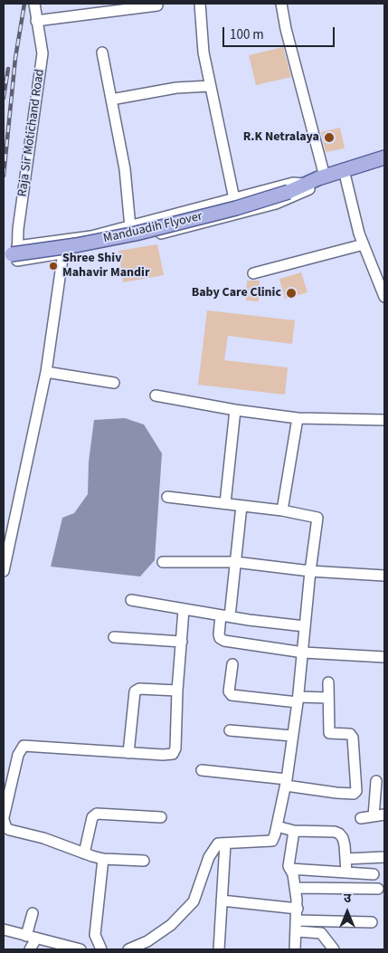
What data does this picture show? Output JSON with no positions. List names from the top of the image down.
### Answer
{
  "streets": {
    "main road": ["Manduadih Flyover"],
    "street": ["Raja Sir Motichand Road"]
  },
  "places": ["R.K Netralaya", "Shree Shiv Mahavir Mandir", "Baby Care Clinic"],
  "scale_bar": "100 m",
  "north": "top"
}
